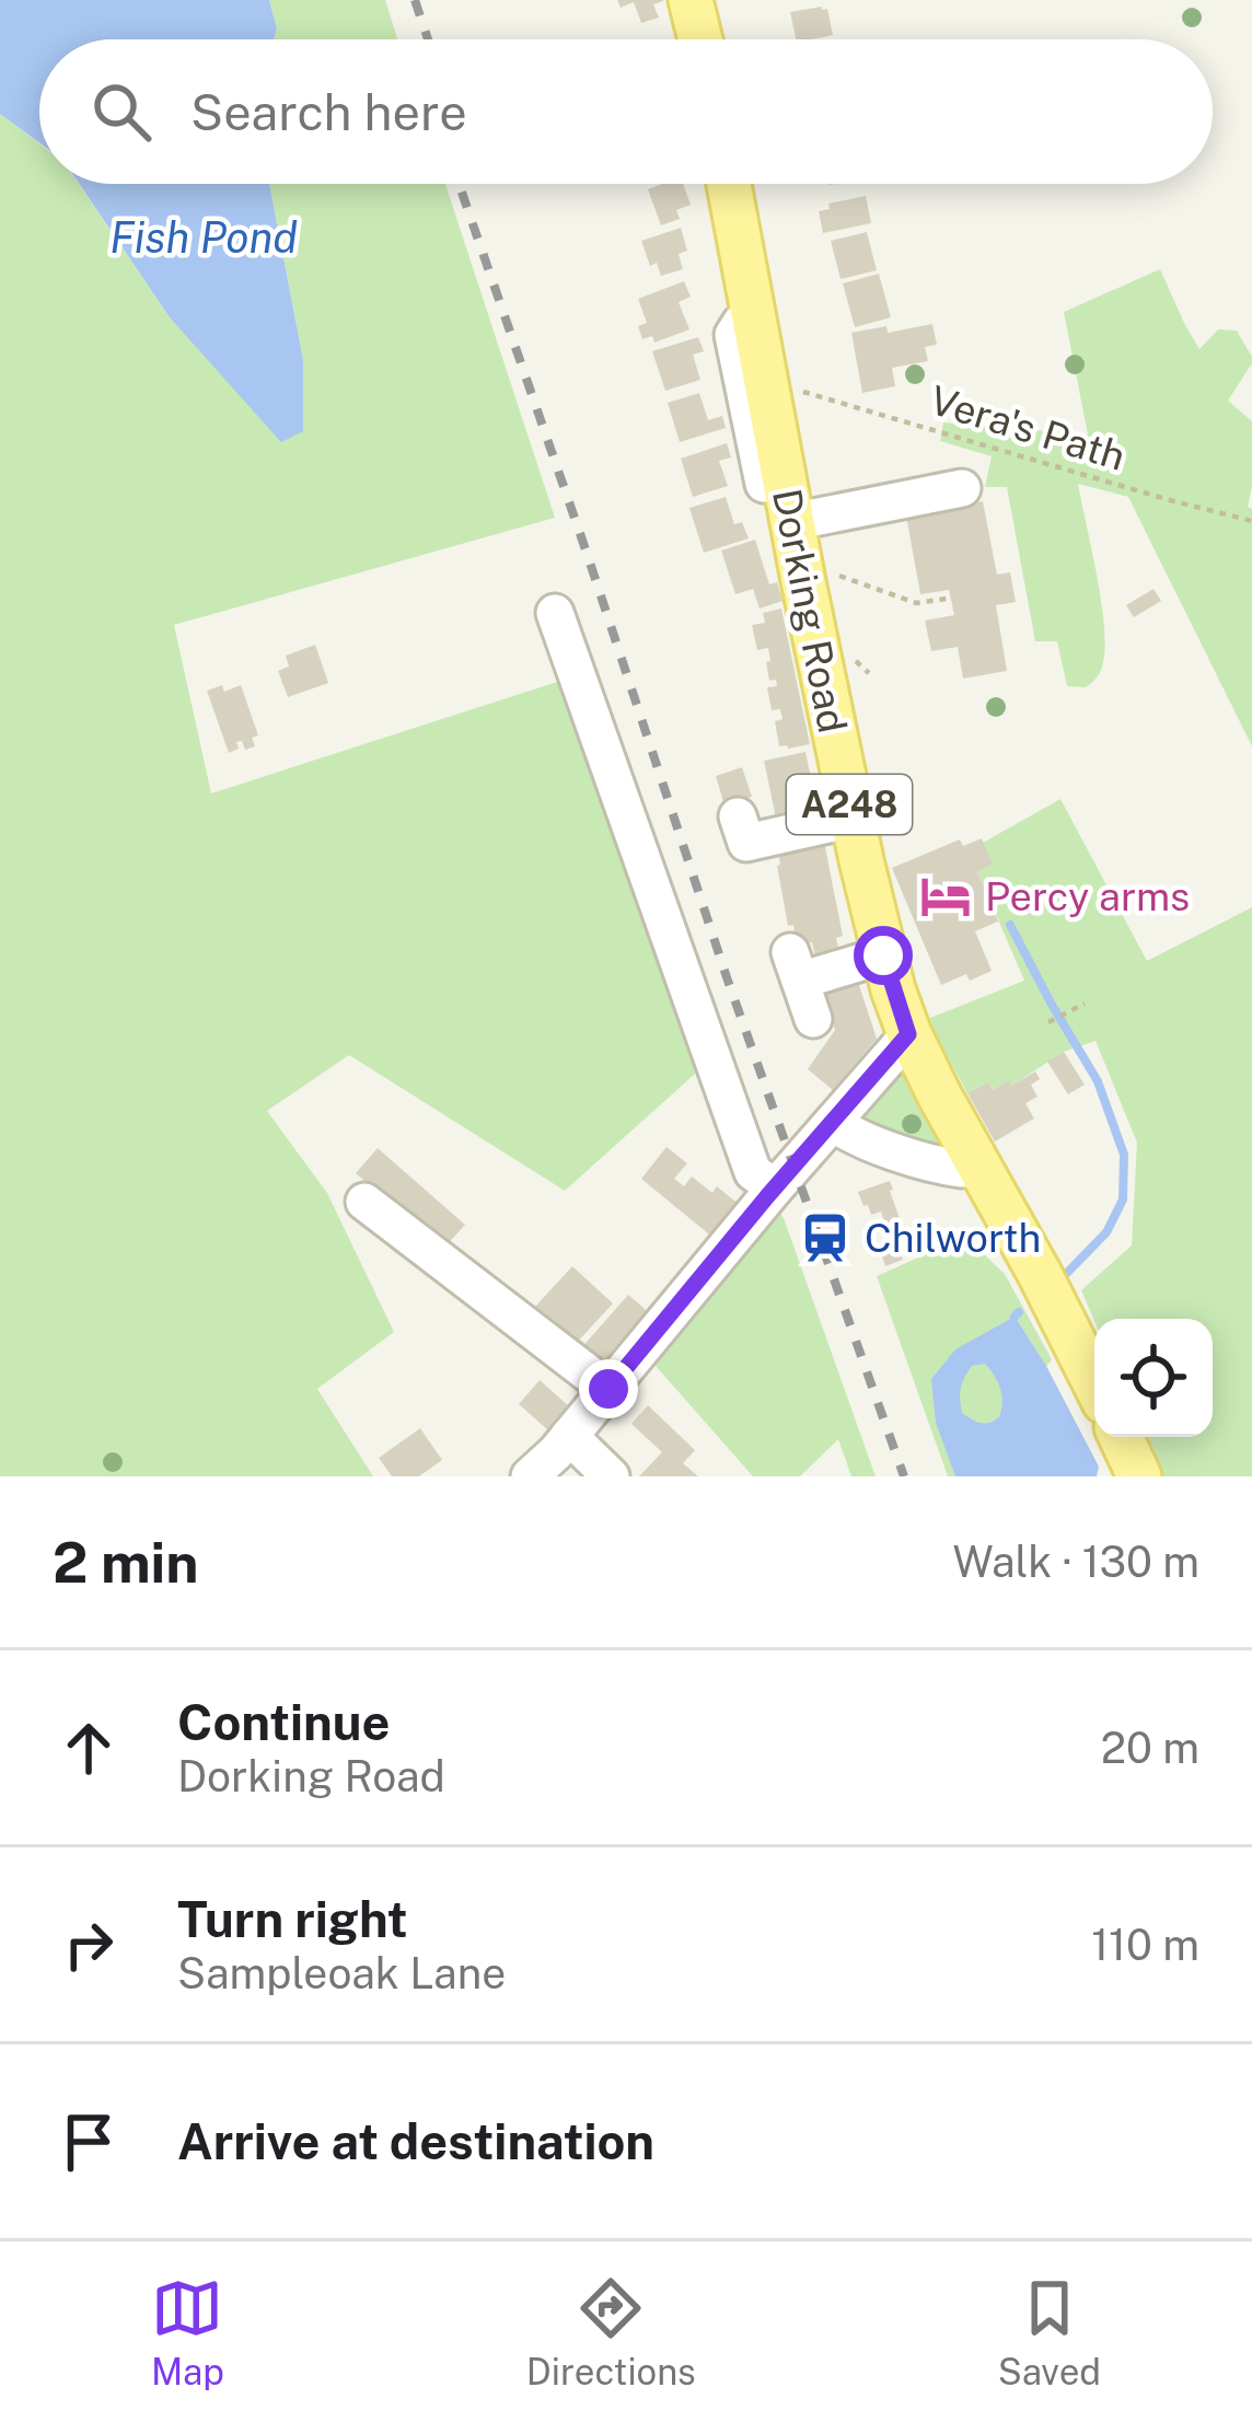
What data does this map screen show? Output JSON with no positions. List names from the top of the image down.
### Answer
{
  "streets": {
    "main road": ["Dorking Road", "A248"],
    "path": ["Vera's Path"]
  },
  "water": ["Fish Pond"],
  "places": {
    "hotel": ["Percy arms"],
    "station": ["Chilworth"]
  },
  "page": {
    "search": "Search here",
    "heading": ["2 min", "Walk · 130 m"],
    "list": [
      ["Continue", "Dorking Road", "20 m"],
      ["Turn right", "Sampleoak Lane", "110 m"],
      "Arrive at destination"
    ],
    "nav": ["Map", "Directions", "Saved"]
  }
}
